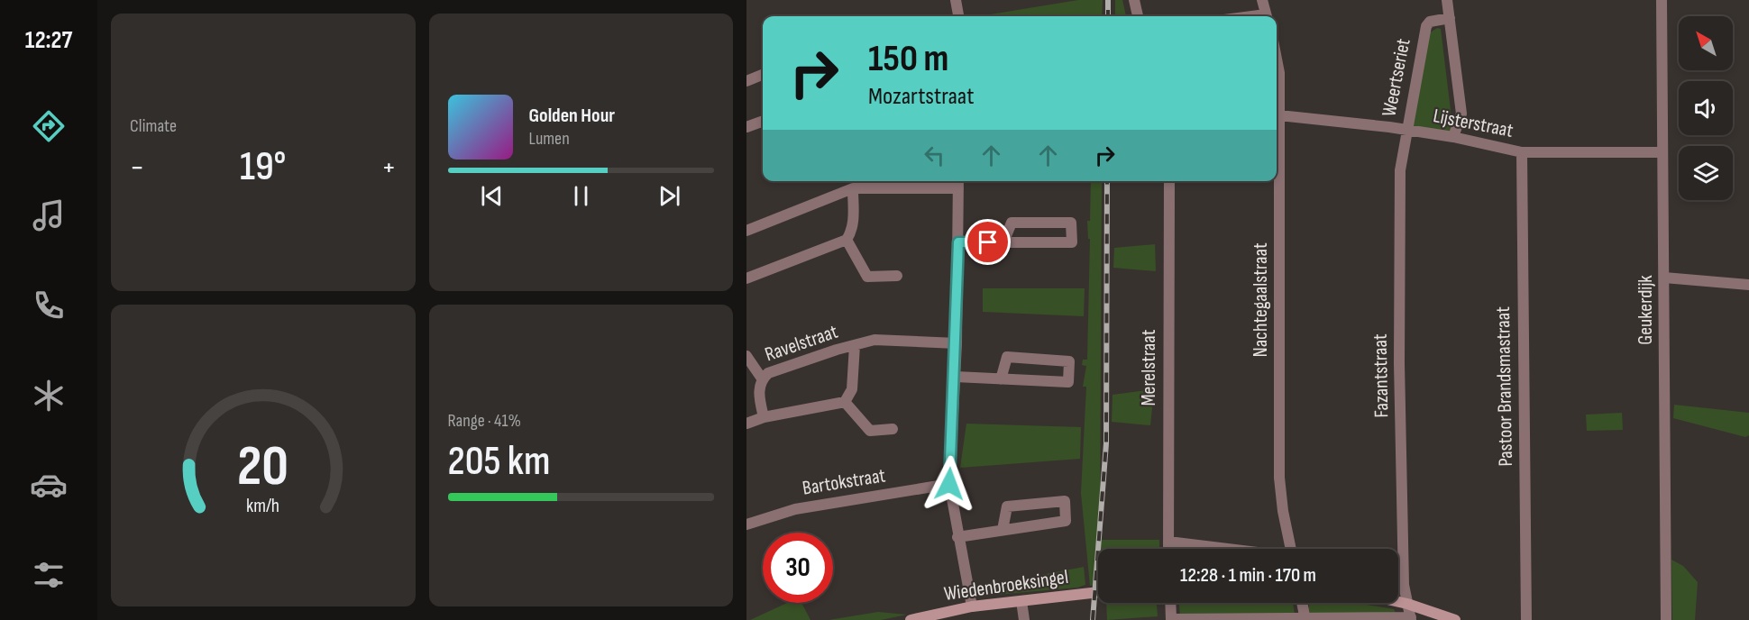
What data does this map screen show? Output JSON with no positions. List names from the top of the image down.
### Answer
{
  "streets": {
    "street": [
      "Weertseriet",
      "Lijsterstraat",
      "Nachtegaalstraat",
      "Geukerdijk",
      "Ravelstraat",
      "Merelstraat",
      "Fazantstraat",
      "Pastoor Brandsmastraat",
      "Bartokstraat",
      "Wiedenbroeksingel"
    ]
  },
  "crossings": [
    ["Weertseriet", "Lijsterstraat"],
    ["Weertseriet", "Fazantstraat"],
    ["Lijsterstraat", "Nachtegaalstraat"],
    ["Lijsterstraat", "Geukerdijk"],
    ["Lijsterstraat", "Fazantstraat"],
    ["Lijsterstraat", "Pastoor Brandsmastraat"]
  ],
  "north": "top left",
  "page": {
    "tabs": "12:27",
    "tile": [
      "Climate",
      ["Range · 41%", "205 km"]
    ],
    "turn": ["150 m", "Mozartstraat"],
    "song": ["Golden Hour", "Lumen"],
    "heat": ["−", "19°", "+"],
    "limit": "30",
    "trip": "12:28 · 1 min · 170 m",
    "gauge": ["20", "km/h"]
  }
}
